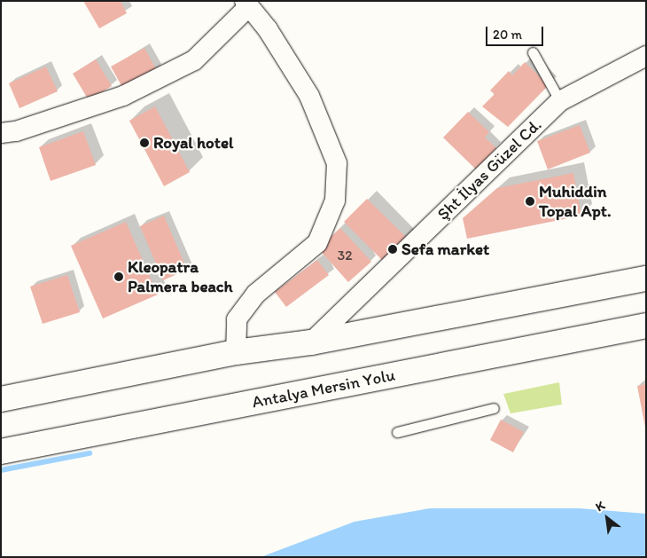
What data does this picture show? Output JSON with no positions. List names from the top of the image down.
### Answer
{
  "streets": {
    "highway": ["Antalya Mersin Yolu"],
    "street": ["Şht İlyas Güzel Cd."]
  },
  "places": [
    "Royal hotel",
    "Muhiddin Topal Apt.",
    "Sefa market",
    "Kleopatra Palmera beach"
  ],
  "house_numbers": ["32"],
  "scale_bar": "20 m",
  "north": "top left"
}
